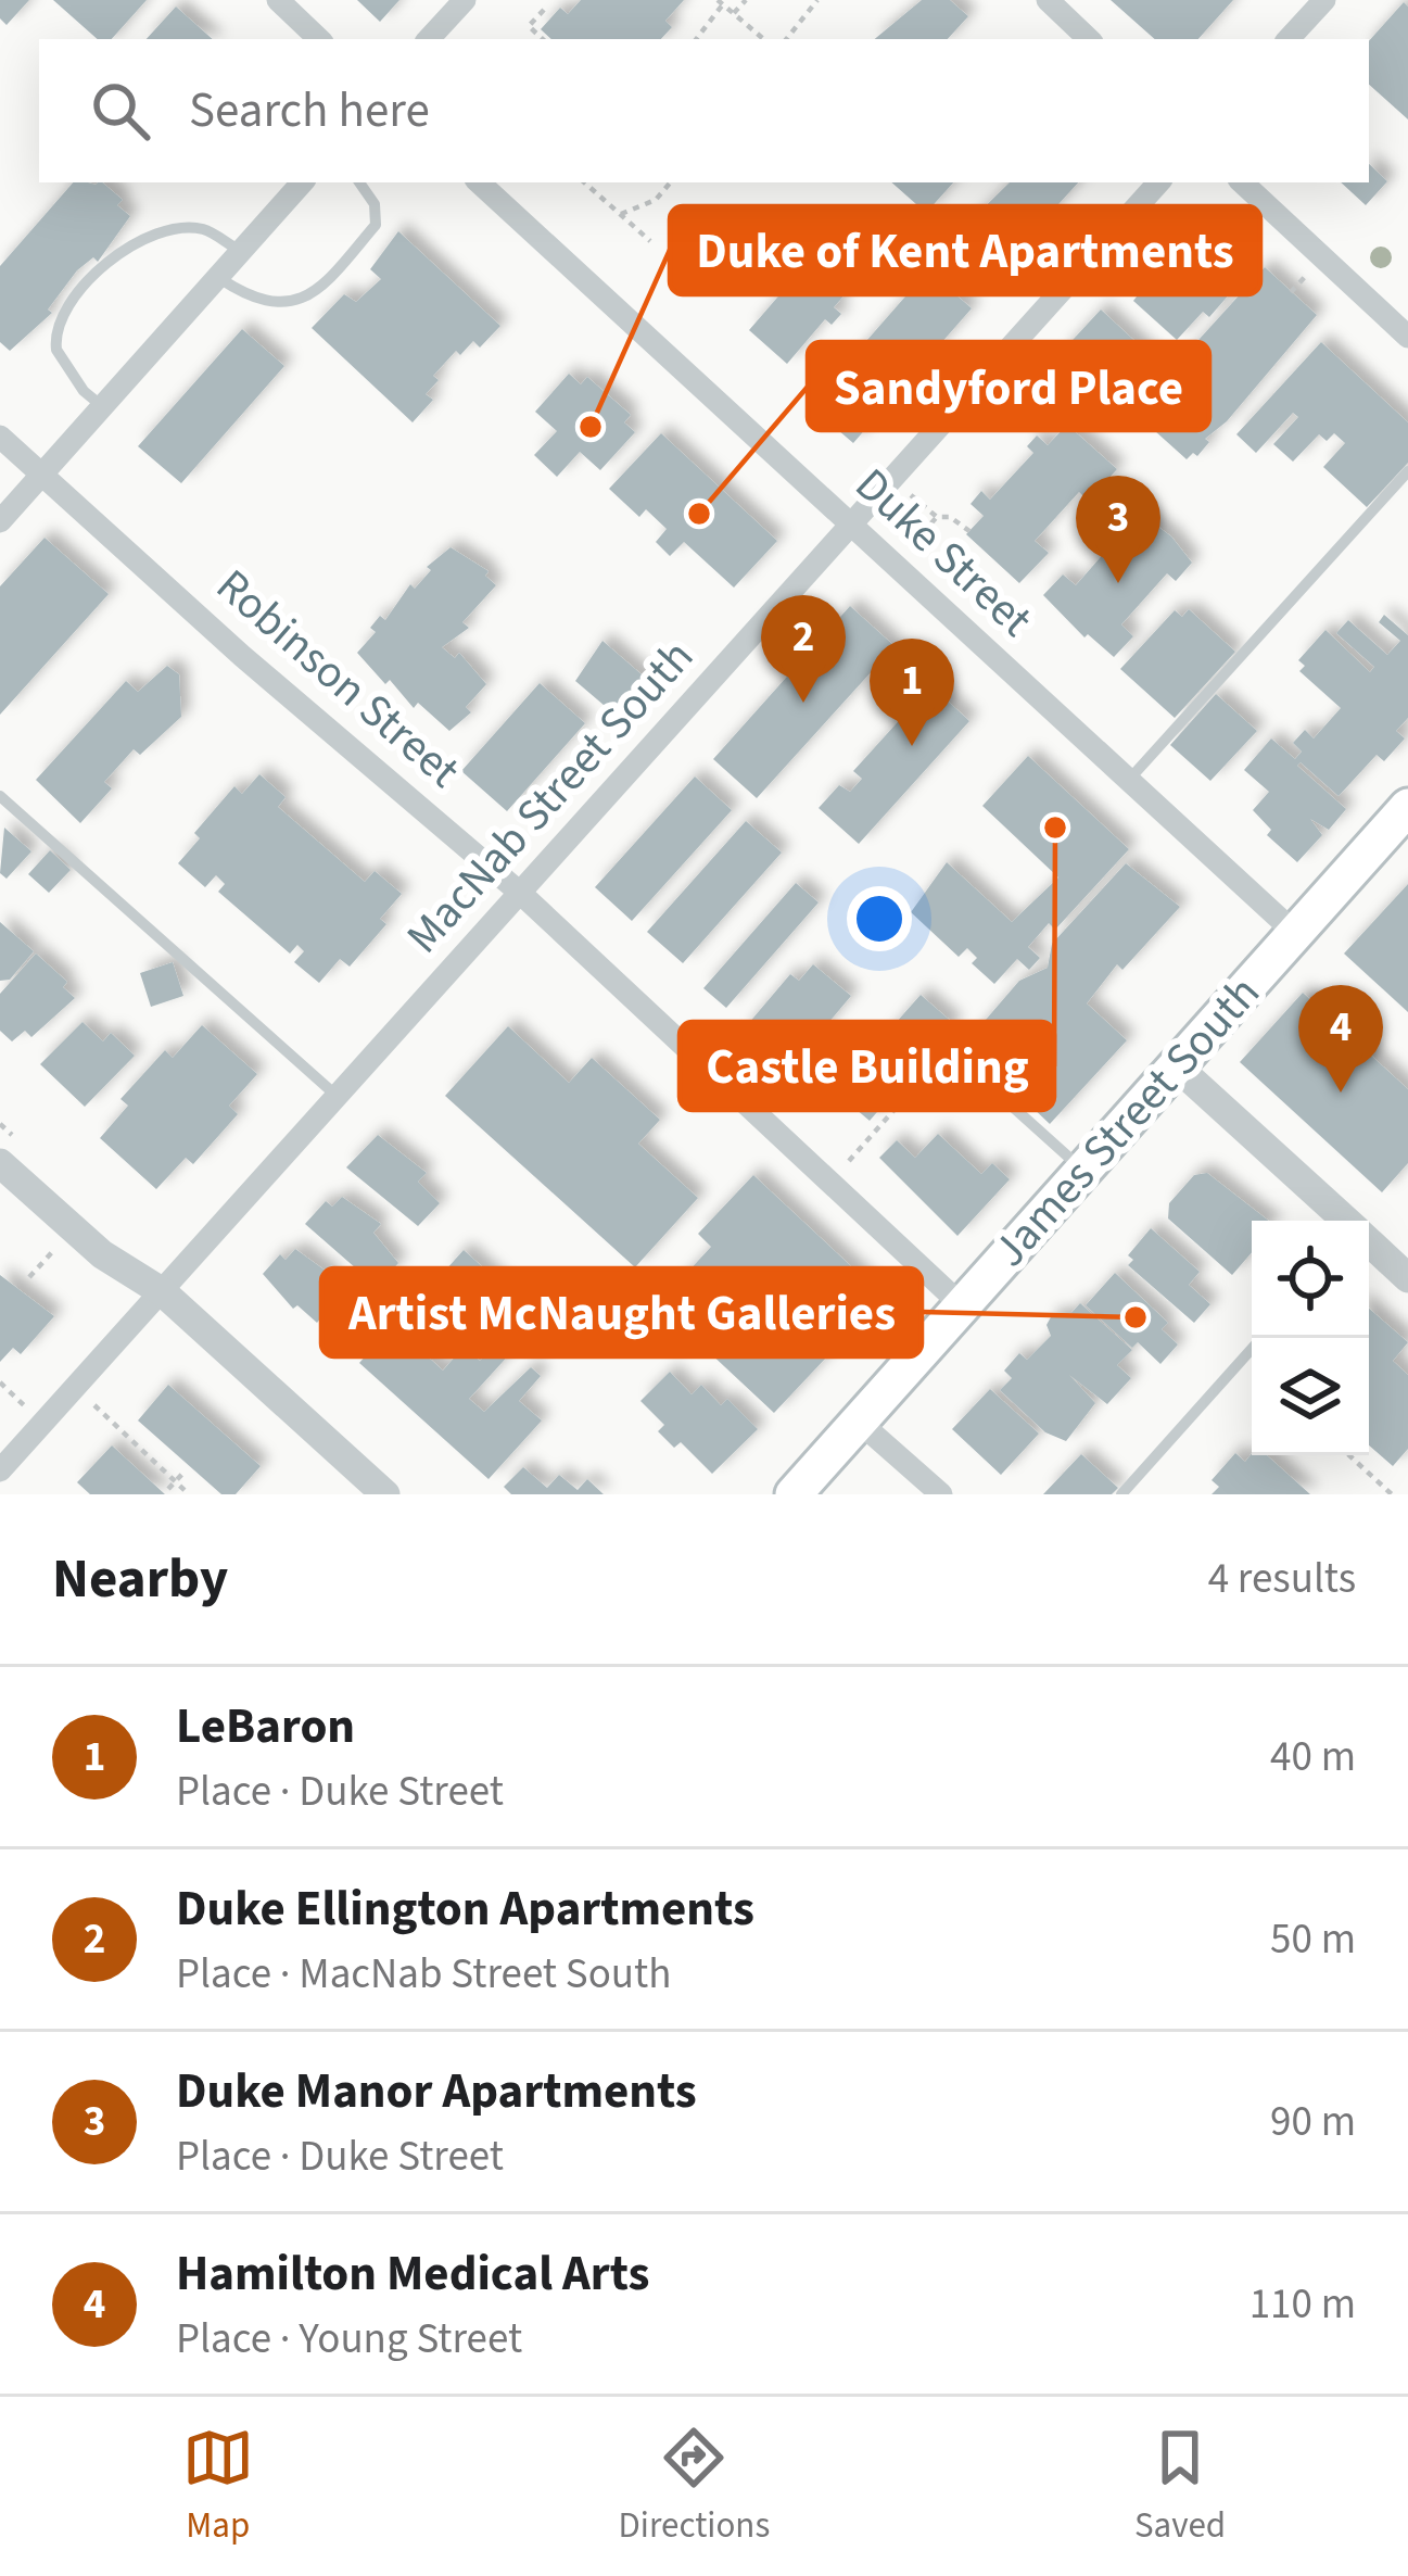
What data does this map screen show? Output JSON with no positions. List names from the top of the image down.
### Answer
{
  "streets": {
    "main road": ["James Street South"],
    "street": ["Duke Street", "Robinson Street", "MacNab Street South"]
  },
  "crossings": [
    ["Duke Street", "MacNab Street South"],
    ["Duke Street", "James Street South"],
    ["Robinson Street", "MacNab Street South"],
    ["Robinson Street", "James Street South"]
  ],
  "places": [
    "Duke of Kent Apartments",
    "Sandyford Place",
    "Castle Building",
    "Artist McNaught Galleries"
  ],
  "page": {
    "search": "Search here",
    "pins": [
      "3",
      "2",
      "1",
      "4"
    ],
    "heading": ["Nearby", "4 results"],
    "list": [
      {
        "mark": "1",
        "name": "LeBaron",
        "note": "Place · Duke Street",
        "value": "40 m"
      },
      {
        "mark": "2",
        "name": "Duke Ellington Apartments",
        "note": "Place · MacNab Street South",
        "value": "50 m"
      },
      {
        "mark": "3",
        "name": "Duke Manor Apartments",
        "note": "Place · Duke Street",
        "value": "90 m"
      },
      {
        "mark": "4",
        "name": "Hamilton Medical Arts",
        "note": "Place · Young Street",
        "value": "110 m"
      }
    ],
    "nav": ["Map", "Directions", "Saved"]
  }
}
